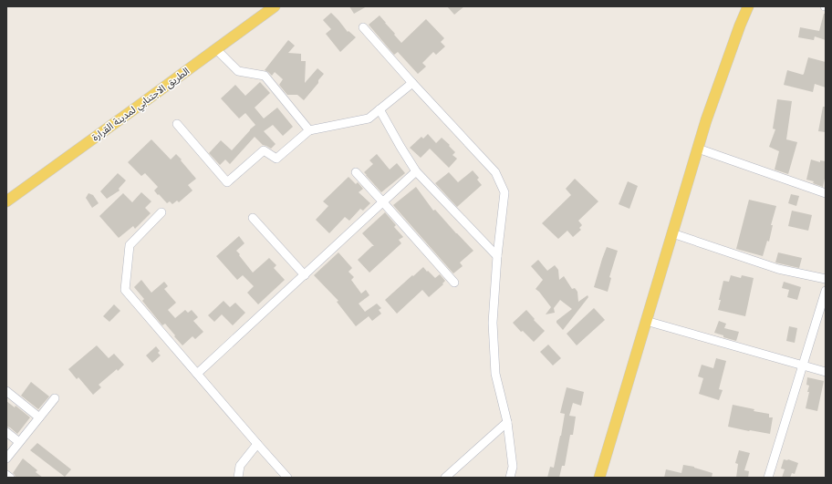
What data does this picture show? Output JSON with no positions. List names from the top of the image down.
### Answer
{
  "streets": {
    "main road": ["الطريق الاجتنابي لمدينة القرارة"]
  }
}
